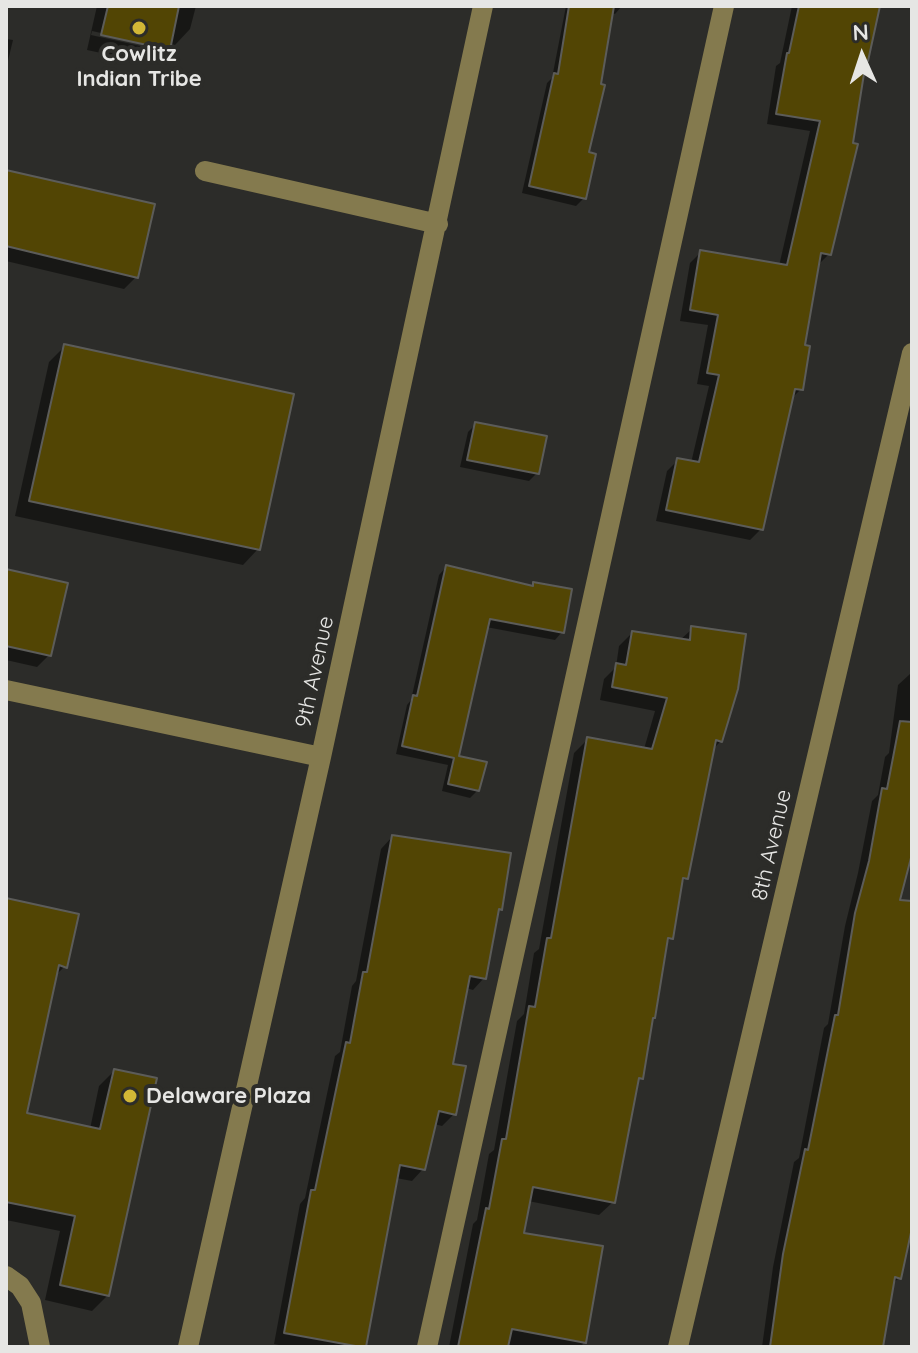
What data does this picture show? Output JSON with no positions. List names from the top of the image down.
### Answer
{
  "streets": {
    "street": ["9th Avenue", "8th Avenue"]
  },
  "places": ["Cowlitz Indian Tribe", "Delaware Plaza"],
  "north": "top"
}
